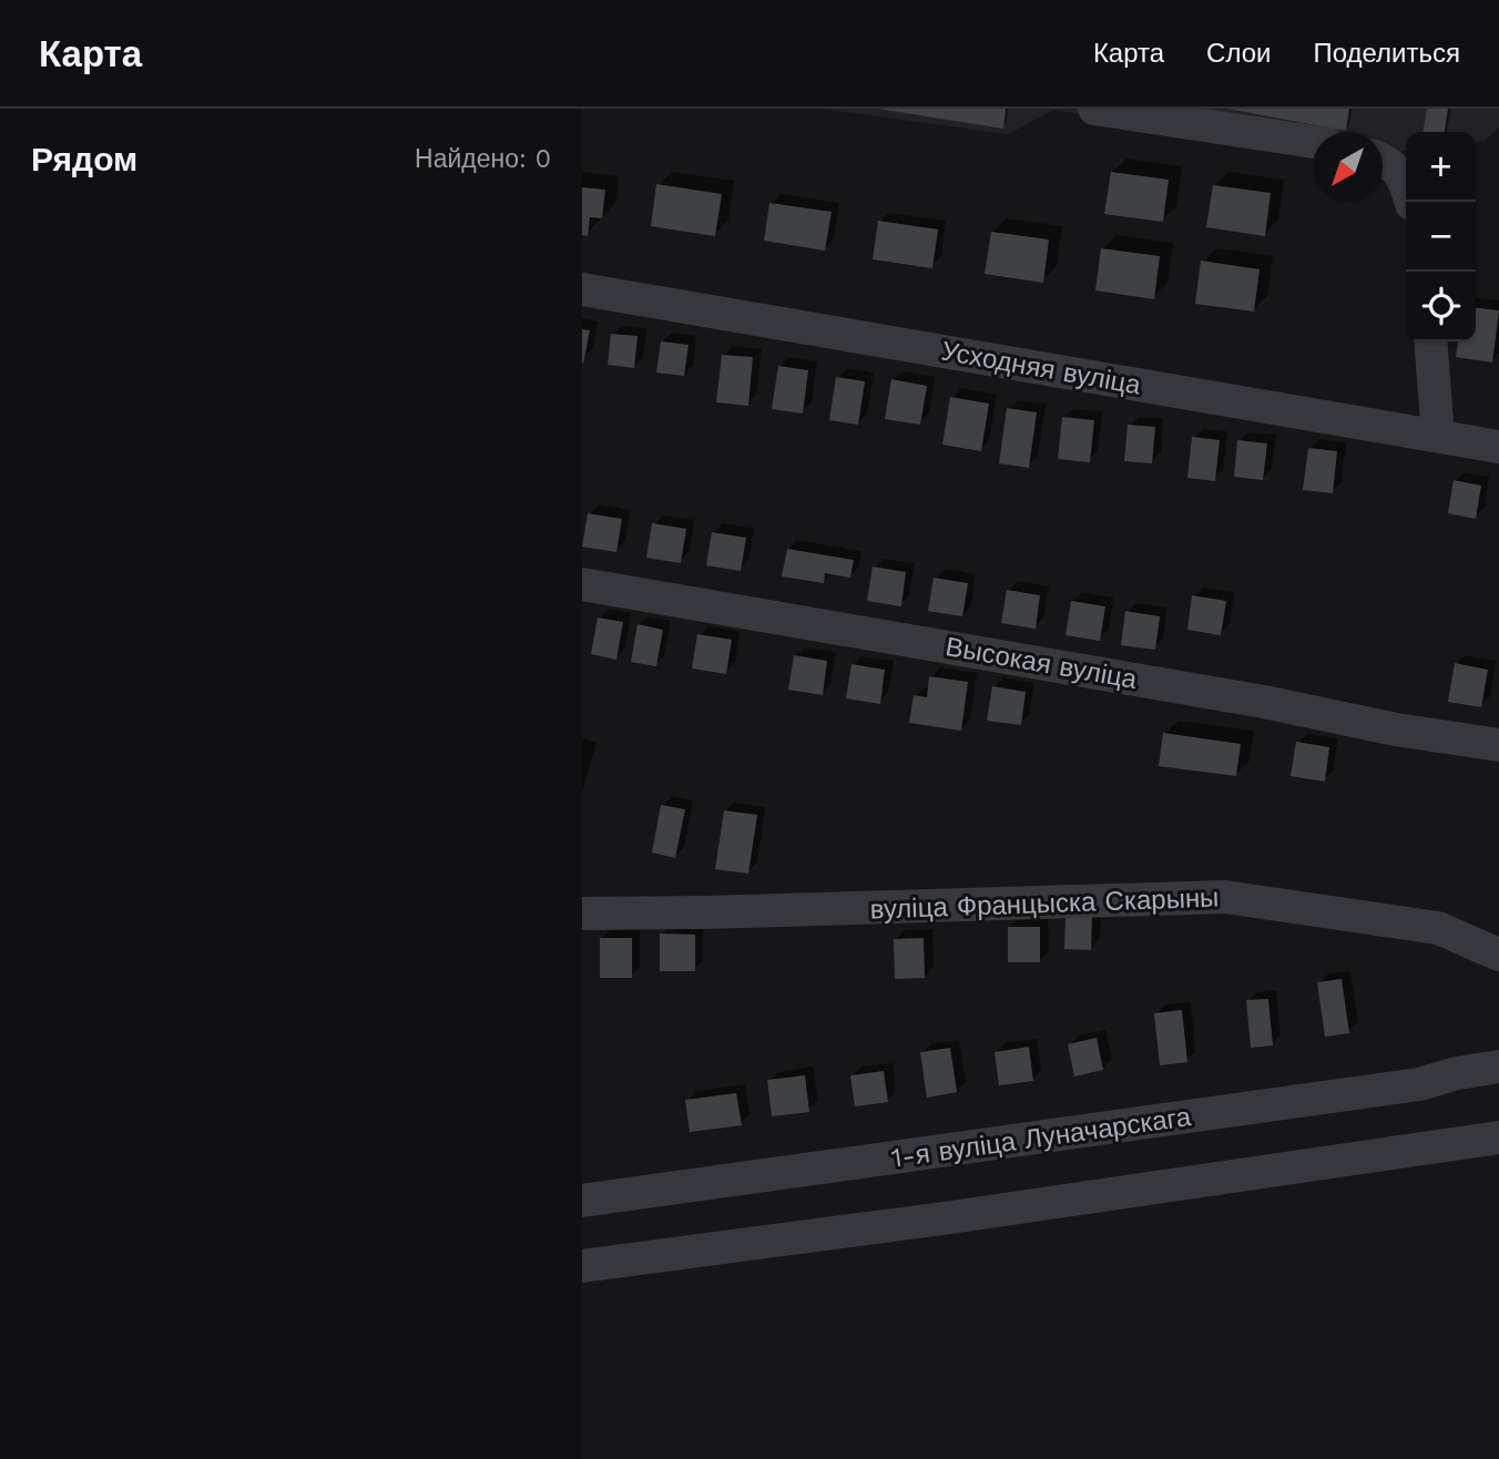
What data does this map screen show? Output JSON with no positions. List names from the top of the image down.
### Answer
{
  "streets": {
    "street": [
      "Усходняя вуліца",
      "Высокая вуліца",
      "вуліца Францыска Скарыны",
      "1-я вуліца Луначарскага"
    ]
  },
  "north": "bottom left",
  "page": {
    "header": "Карта",
    "nav": ["Карта", "Слои", "Поделиться"],
    "heading": ["Рядом", "Найдено: 0"],
    "map_buttons": ["+", "−"]
  }
}
